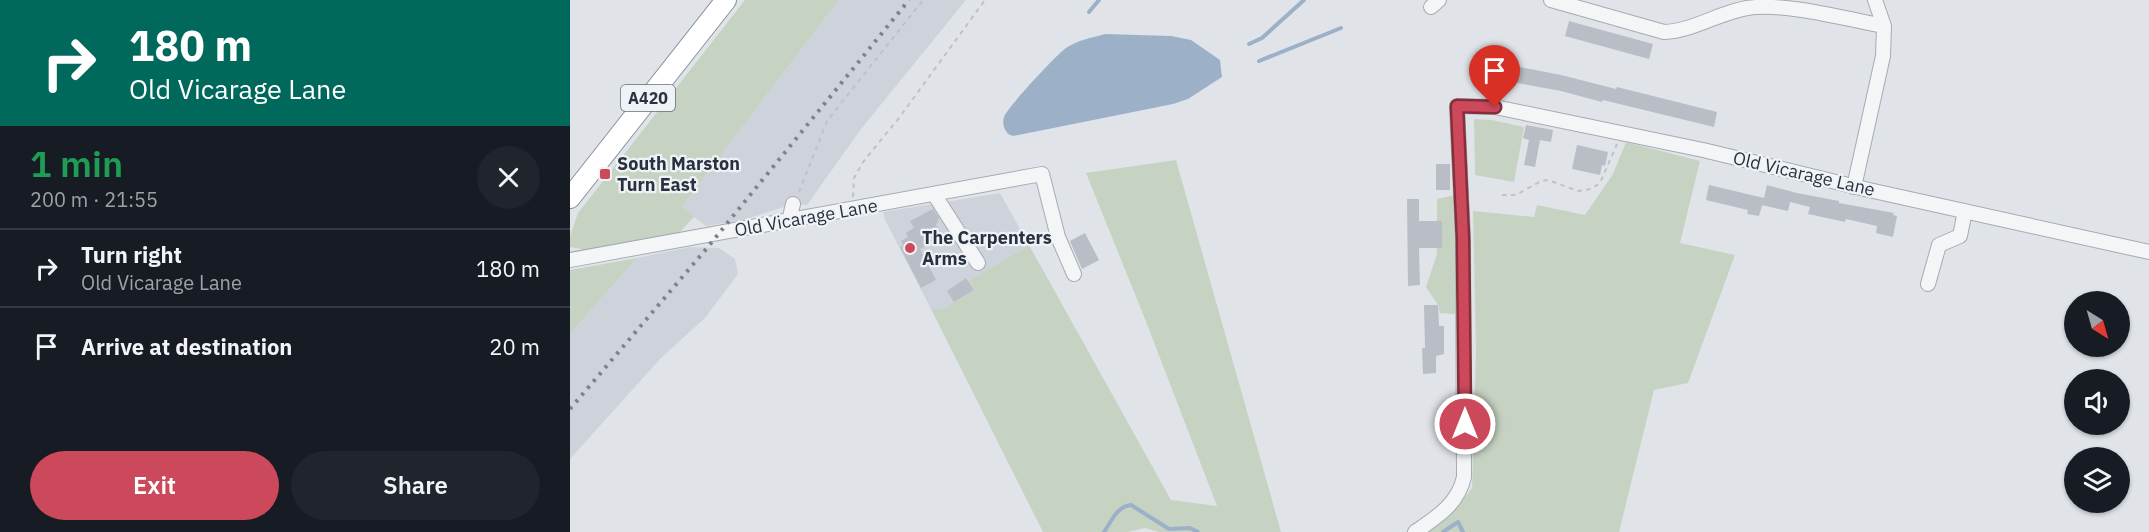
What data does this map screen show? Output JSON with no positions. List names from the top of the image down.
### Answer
{
  "streets": {
    "highway": ["A420"],
    "street": ["Old Vicarage Lane"]
  },
  "places": {
    "transit": ["South Marston Turn East"],
    "other": ["The Carpenters Arms"]
  },
  "north": "bottom right",
  "page": {
    "turn": ["180 m", "Old Vicarage Lane"],
    "heading": ["1 min", "200 m · 21:55"],
    "list": [
      {
        "name": "Turn right",
        "note": "Old Vicarage Lane",
        "value": "180 m"
      },
      {
        "name": "Arrive at destination",
        "value": "20 m"
      }
    ],
    "buttons": ["Exit", "Share"]
  }
}
